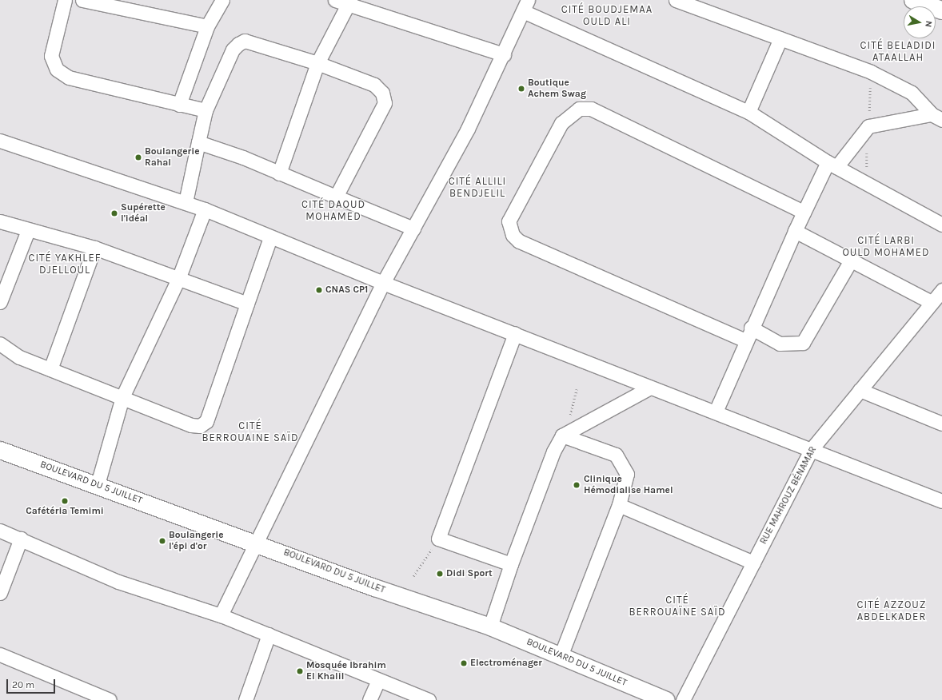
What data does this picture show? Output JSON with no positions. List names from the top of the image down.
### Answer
{
  "streets": {
    "street": ["BOULEVARD DU 5 JUILLET", "RUE MAHROUZ BÉNAMAR"]
  },
  "districts": [
    "CITÉ BOUDJEMAA OULD ALI",
    "CITÉ BELADIDI ATAALLAH",
    "CITÉ ALLILI BENDJELIL",
    "CITÉ DAOUD MOHAMED",
    "CITÉ LARBI OULD MOHAMED",
    "CITÉ YAKHLEF DJELLOUL",
    "CITÉ BERROUAINE SAÏD",
    "CITÉ BERROUAÏNE SAÏD",
    "CITÉ AZZOUZ ABDELKADER"
  ],
  "places": [
    "Boutique Achem Swag",
    "Boulangerie Rahal",
    "Supérette l'idéal",
    "CNAS CP1",
    "Clinique Hémodialise Hamel",
    "Cafétéria Temimi",
    "Boulangerie l'épi d'or",
    "Didi Sport",
    "Electroménager",
    "Mosquée Ibrahim El Khalil"
  ],
  "scale_bar": "20 m",
  "north": "right"
}
